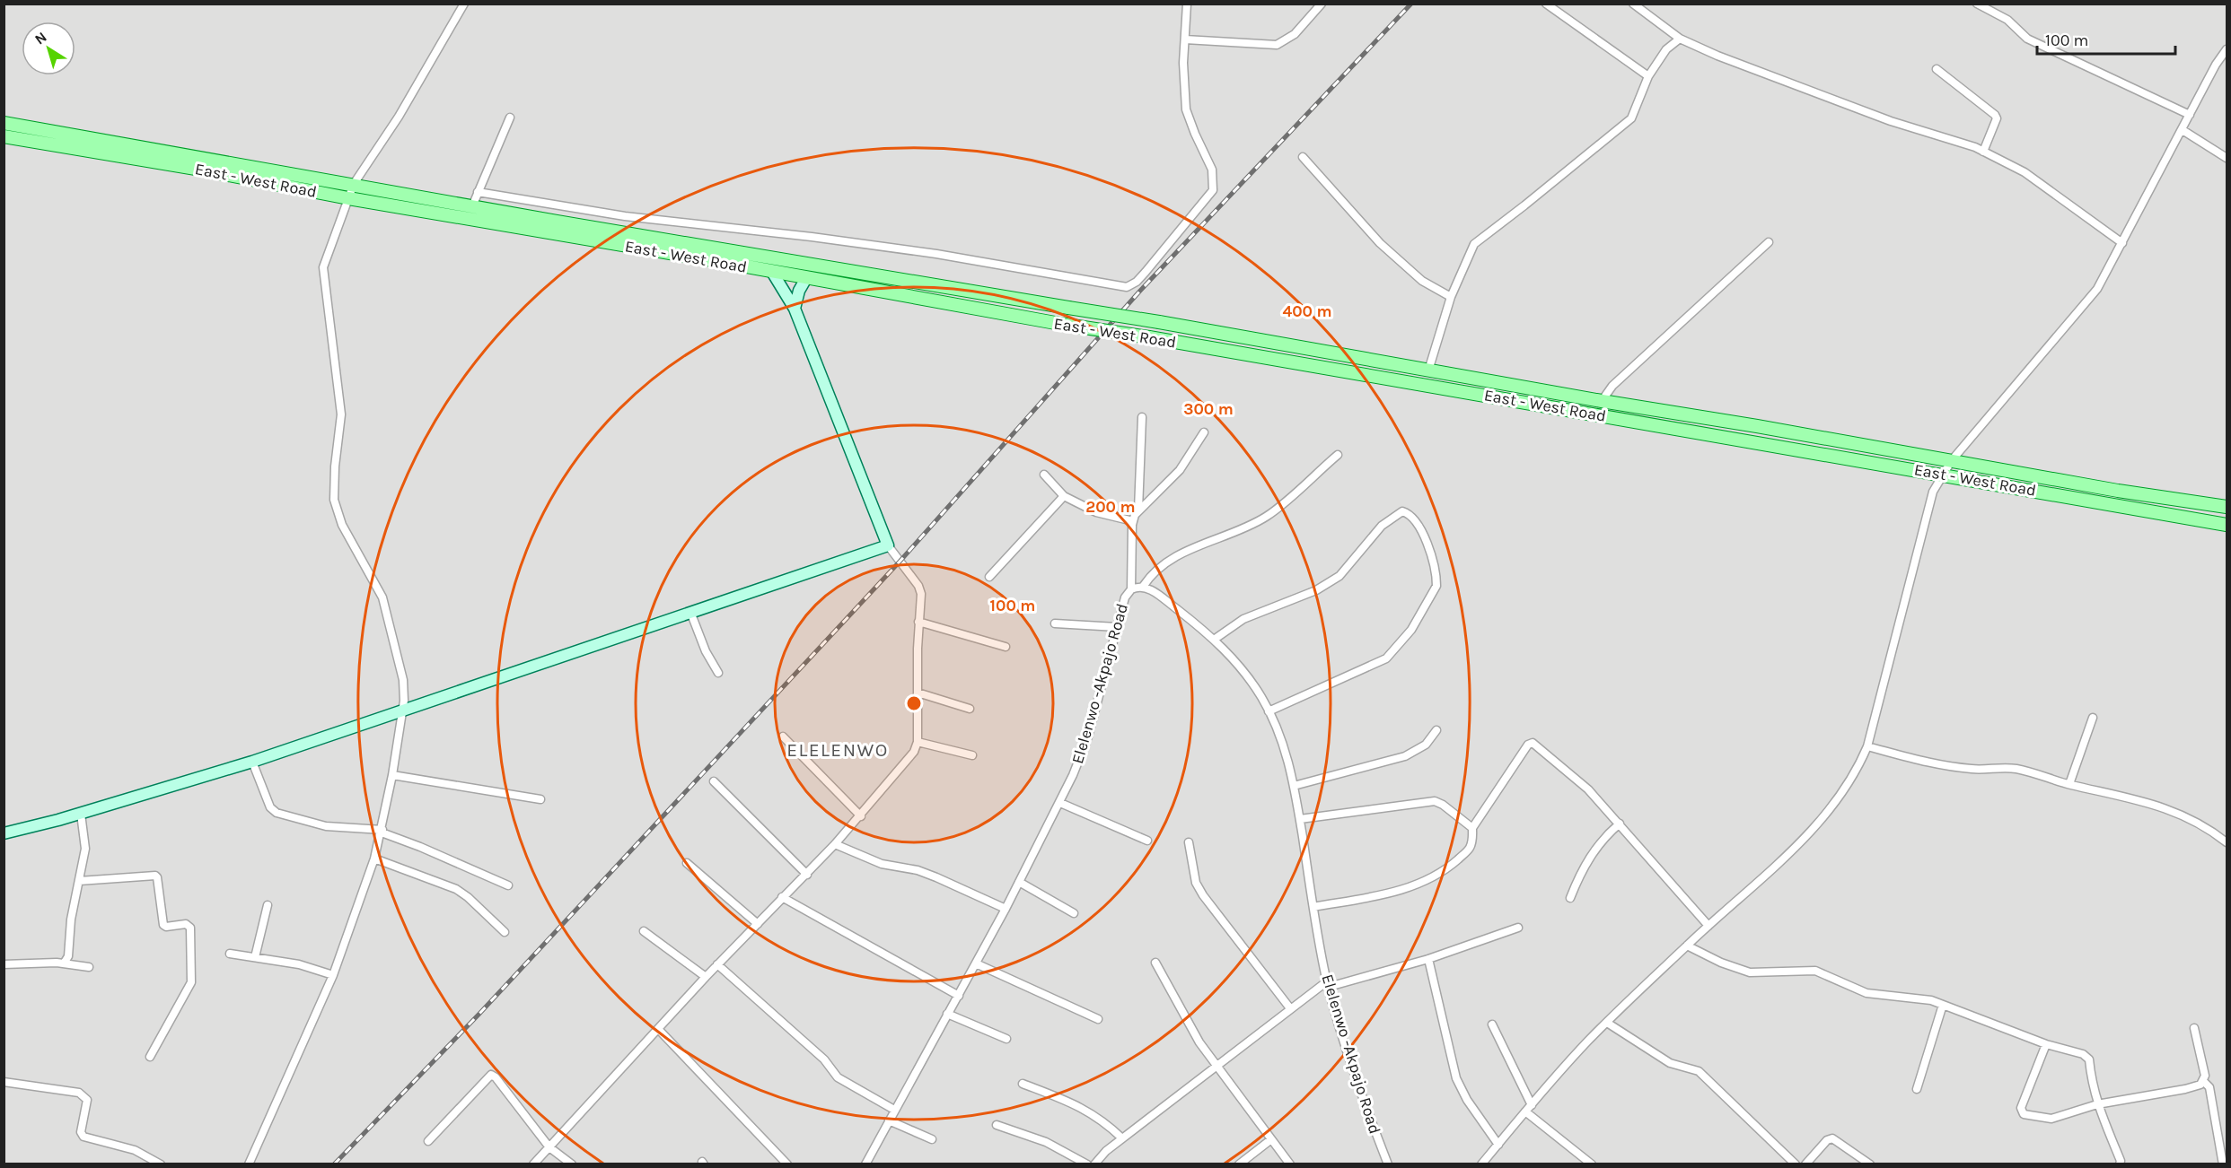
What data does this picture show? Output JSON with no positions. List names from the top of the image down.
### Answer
{
  "streets": {
    "main road": ["East - West Road"],
    "street": ["Elelenwo -Akpajo Road"]
  },
  "districts": ["ELELENWO"],
  "scale_bar": "100 m",
  "north": "top left",
  "rings": [
    "400 m",
    "300 m",
    "200 m",
    "100 m"
  ]
}
